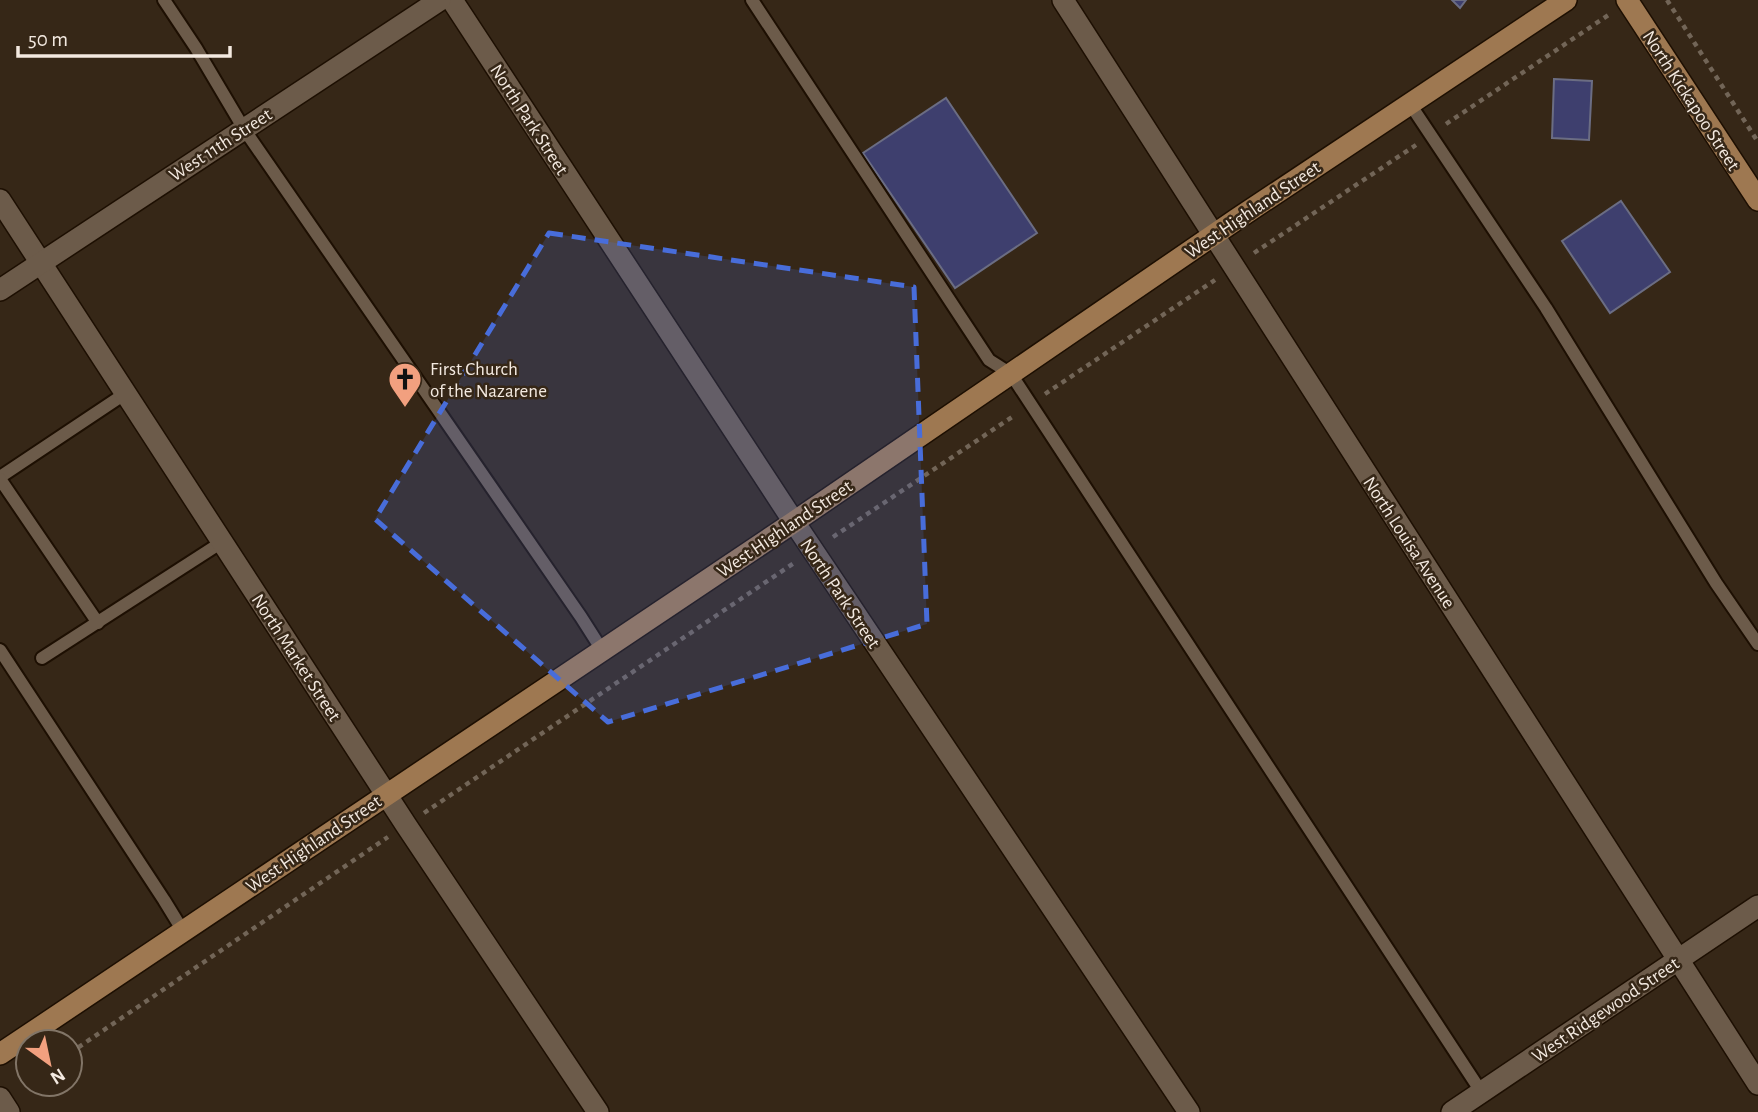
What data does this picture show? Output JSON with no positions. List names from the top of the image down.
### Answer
{
  "streets": {
    "main road": ["North Kickapoo Street", "West Highland Street"],
    "street": [
      "North Park Street",
      "West 11th Street",
      "North Louisa Avenue",
      "North Market Street",
      "West Ridgewood Street"
    ]
  },
  "crossings": [
    ["North Kickapoo Street", "West Highland Street"],
    ["North Park Street", "West Highland Street"],
    ["West 11th Street", "North Market Street"],
    ["West Highland Street", "North Louisa Avenue"],
    ["West Highland Street", "North Market Street"],
    ["North Louisa Avenue", "West Ridgewood Street"]
  ],
  "places": {
    "church": ["First Church of the Nazarene"]
  },
  "scale_bar": "50 m",
  "north": "bottom right"
}
